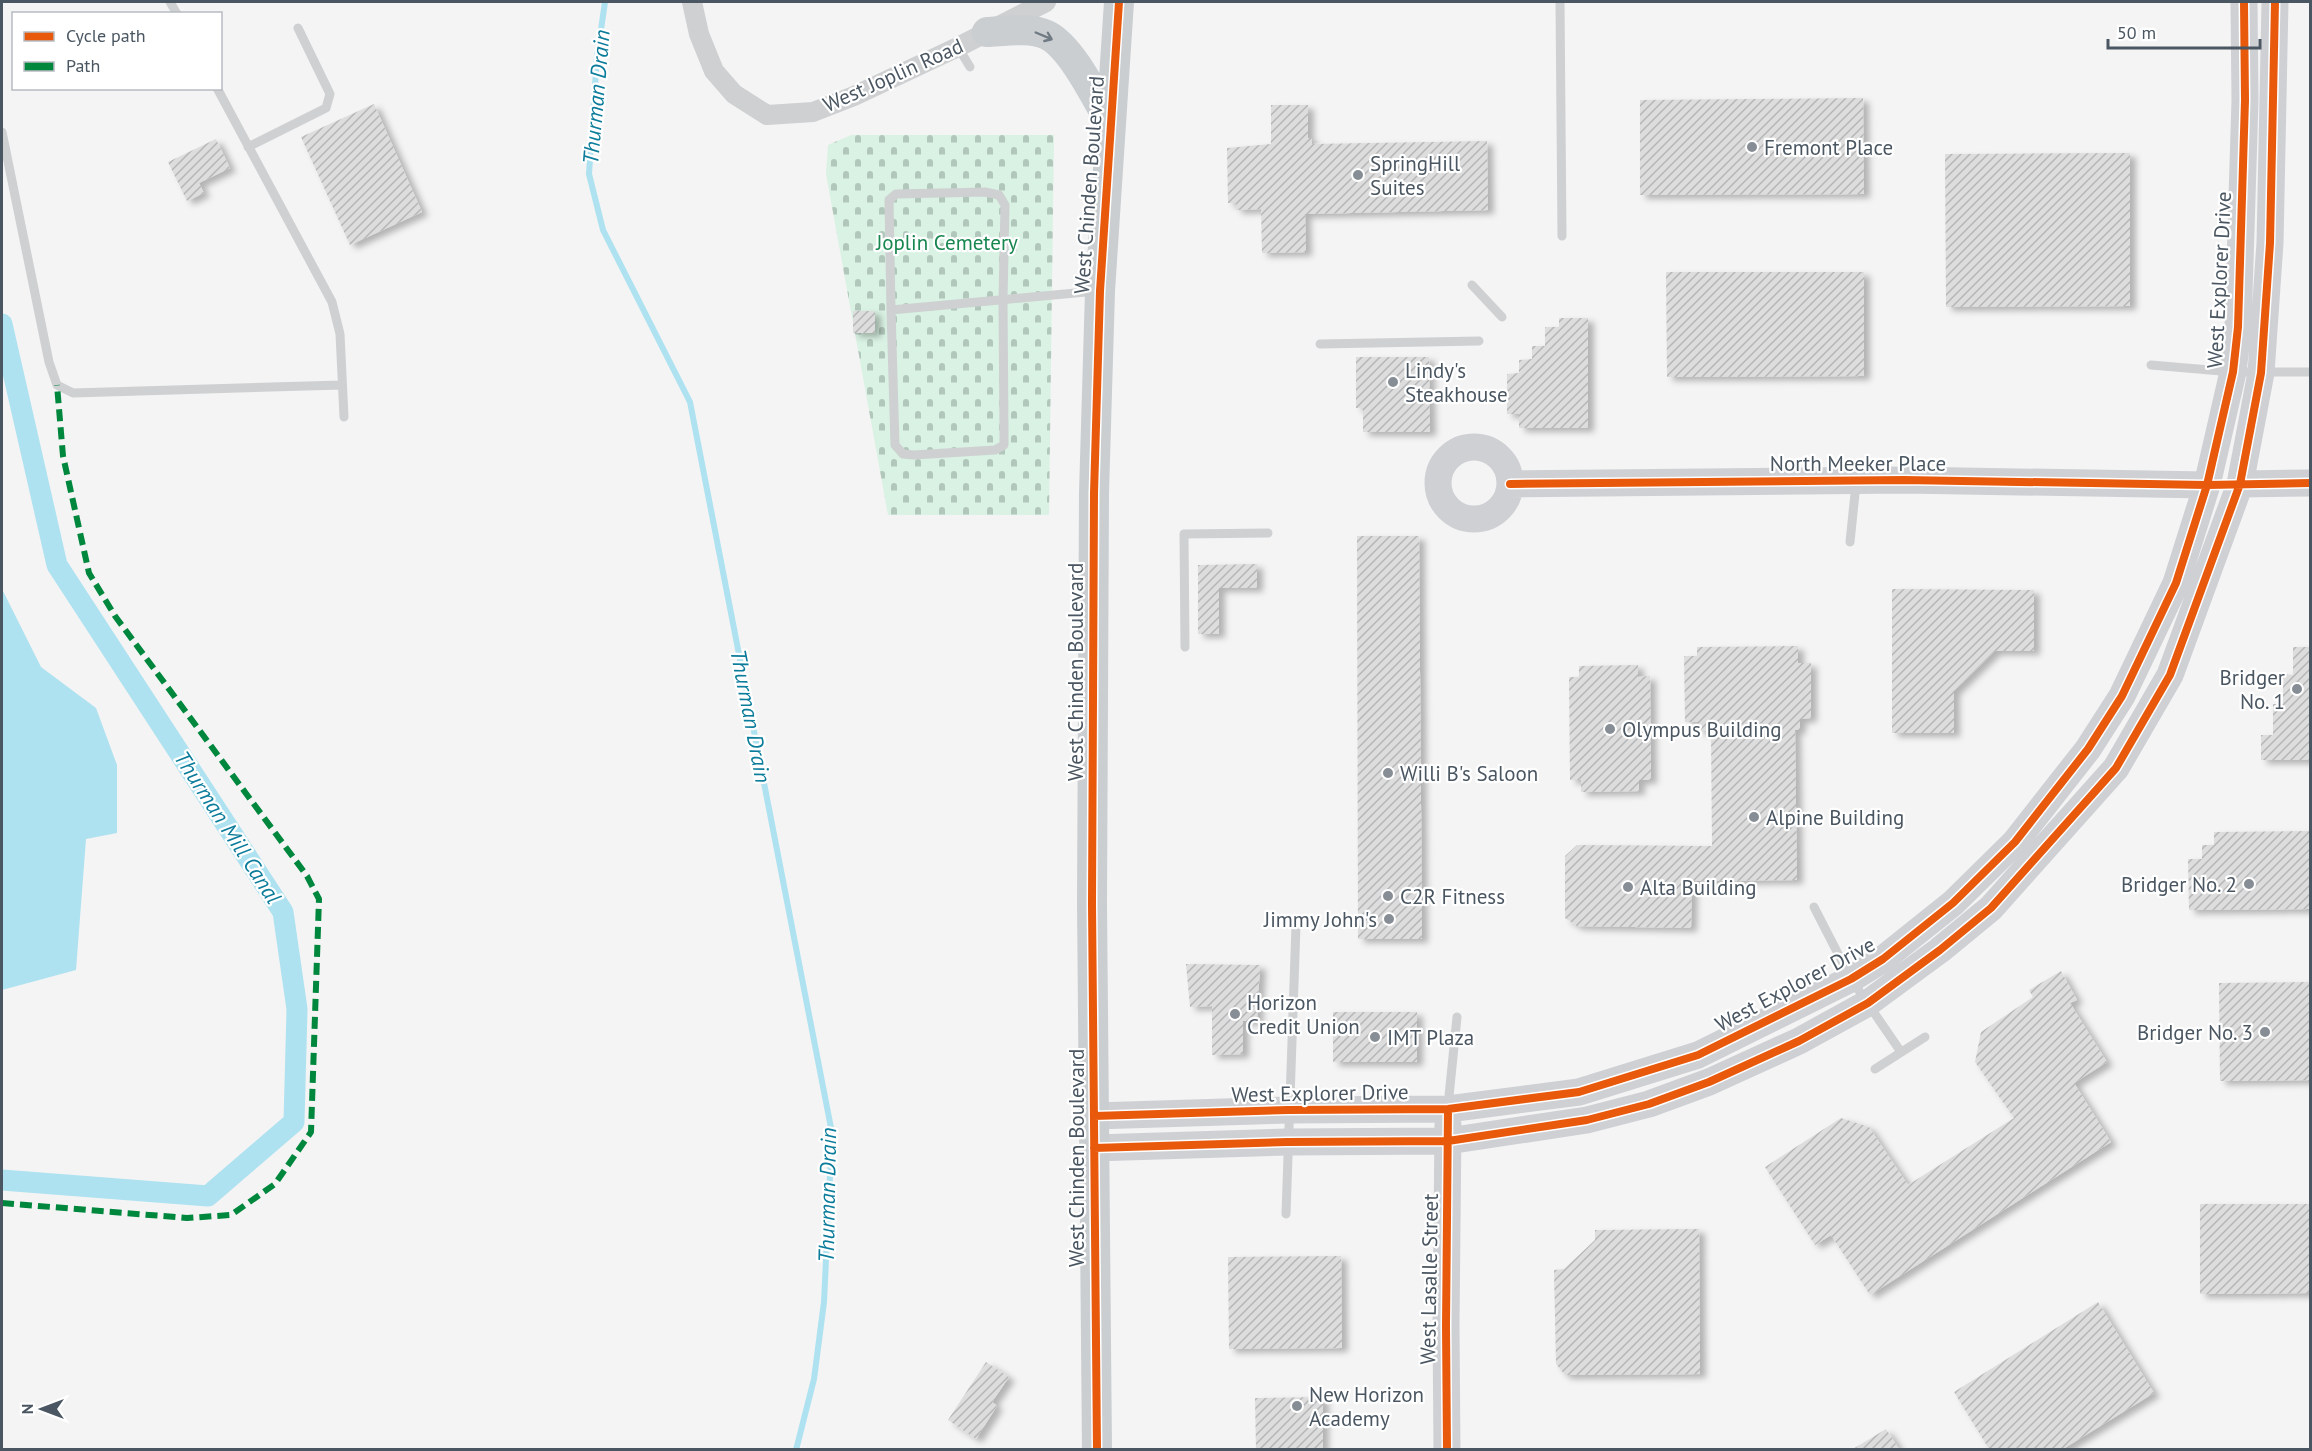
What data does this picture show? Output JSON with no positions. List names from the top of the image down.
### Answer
{
  "streets": {
    "main road": ["West Chinden Boulevard"],
    "street": [
      "West Joplin Road",
      "West Explorer Drive",
      "North Meeker Place",
      "West Lasalle Street"
    ]
  },
  "crossings": [
    ["West Chinden Boulevard", "West Explorer Drive"],
    ["West Explorer Drive", "North Meeker Place"],
    ["West Explorer Drive", "West Lasalle Street"]
  ],
  "water": ["Thurman Drain", "Thurman Mill Canal"],
  "parks": ["Joplin Cemetery"],
  "places": [
    "Fremont Place",
    "SpringHill Suites",
    "Lindy's Steakhouse",
    "Bridger No. 1",
    "Olympus Building",
    "Willi B's Saloon",
    "Alpine Building",
    "Bridger No. 2",
    "Alta Building",
    "C2R Fitness",
    "Jimmy John's",
    "Horizon Credit Union",
    "Bridger No. 3",
    "IMT Plaza",
    "New Horizon Academy"
  ],
  "legend": ["Cycle path", "Path"],
  "scale_bar": "50 m",
  "north": "left"
}
